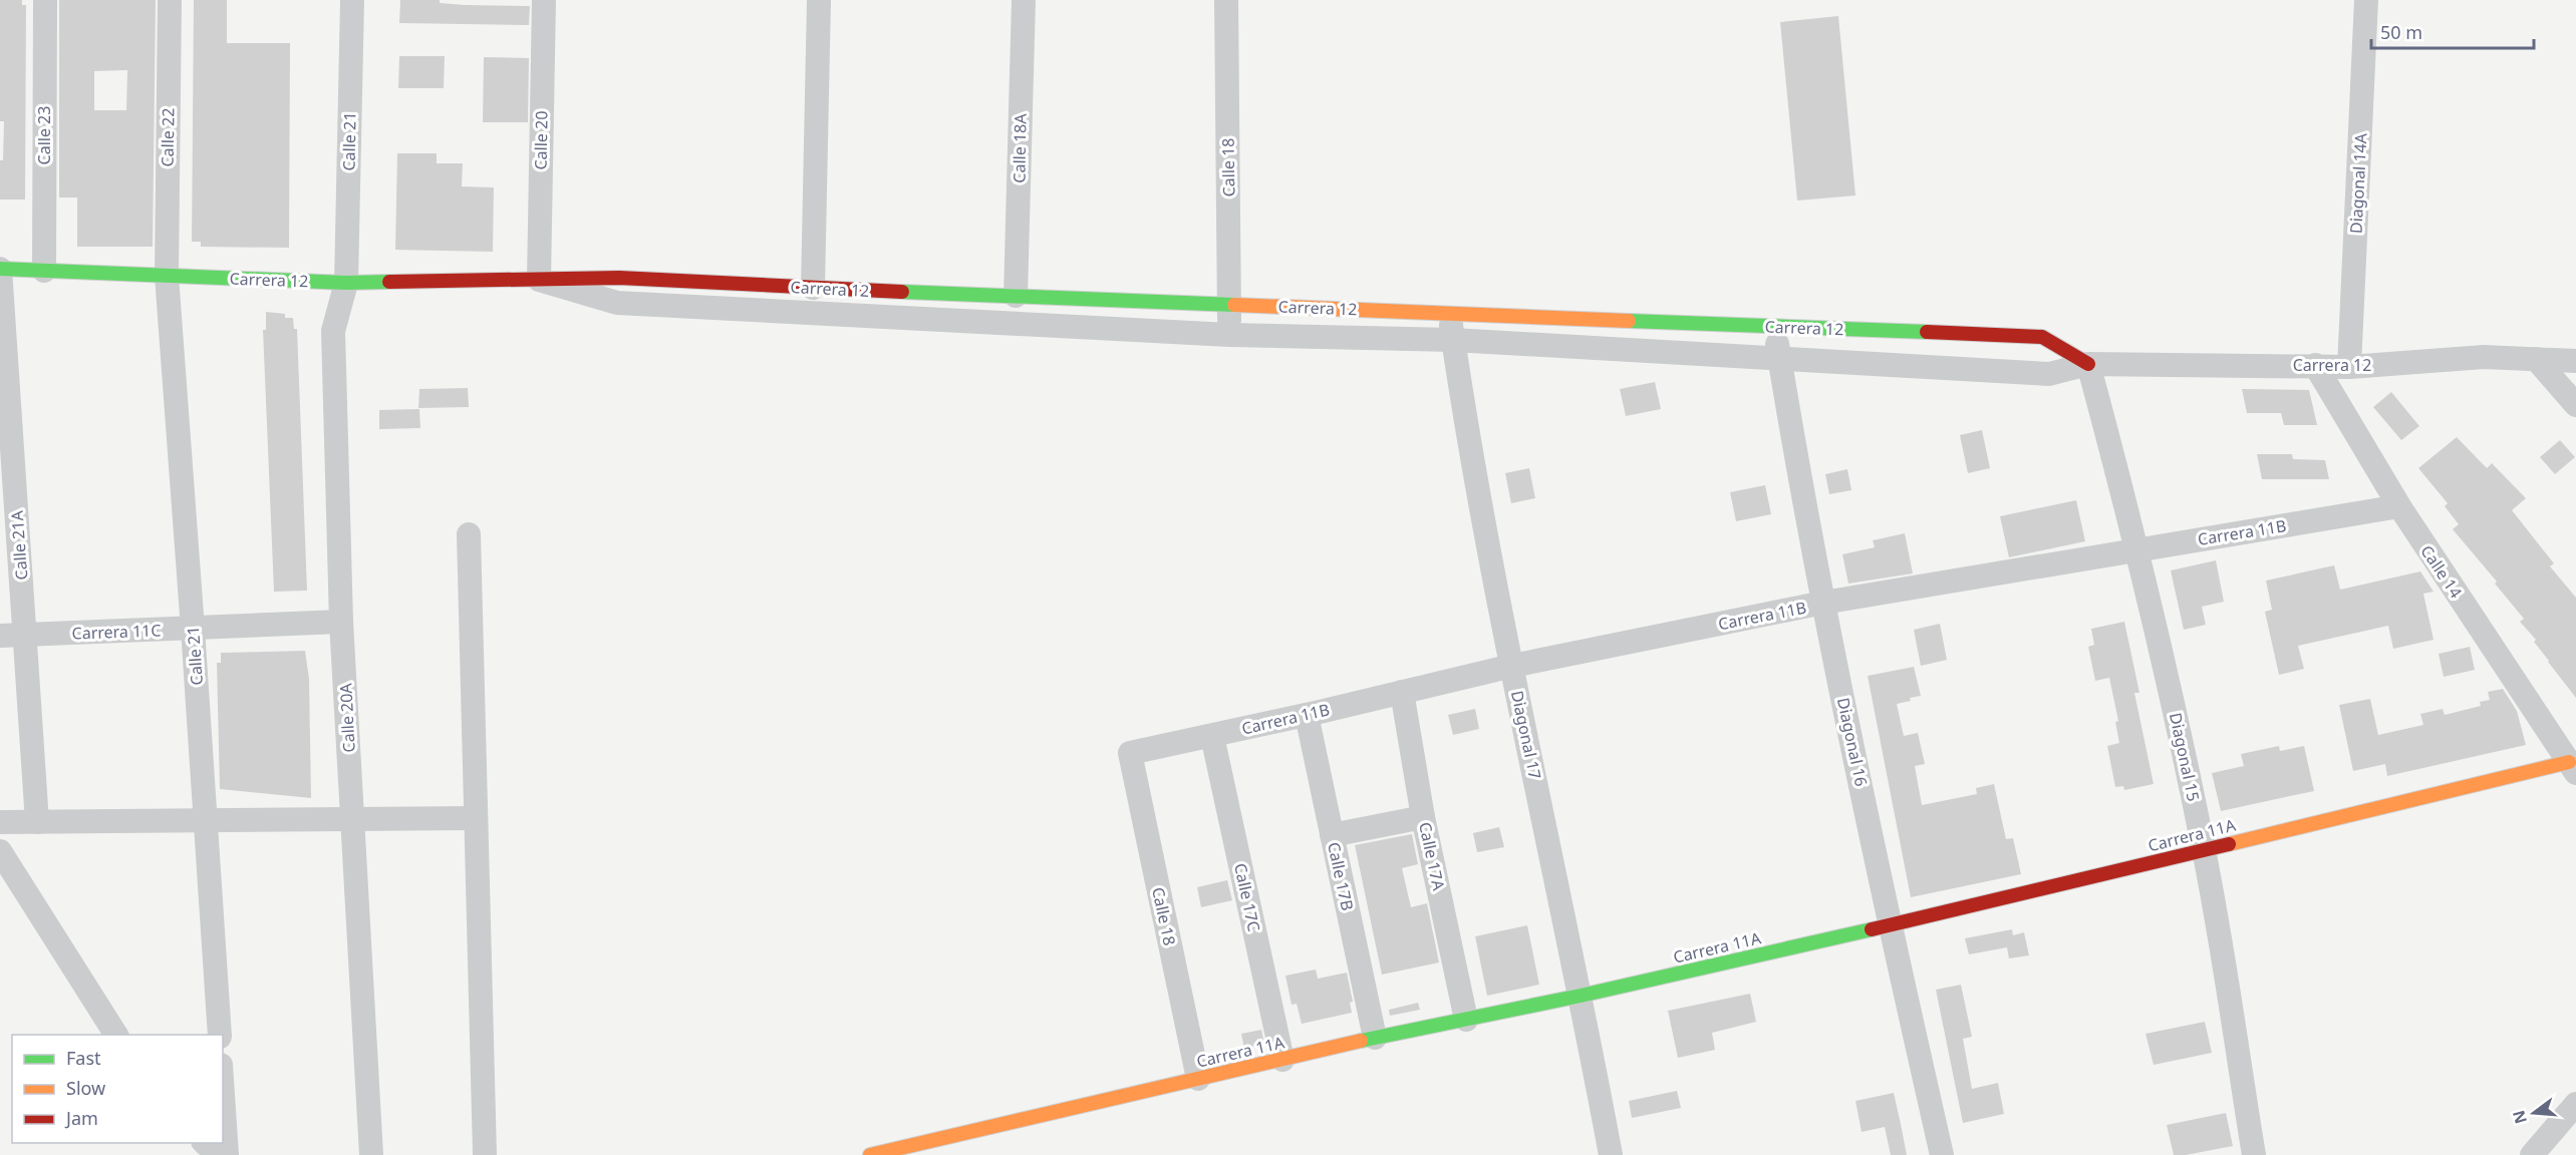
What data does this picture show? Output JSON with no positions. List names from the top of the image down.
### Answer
{
  "streets": {
    "street": [
      "Calle 23",
      "Calle 22",
      "Calle 20",
      "Calle 21",
      "Calle 18A",
      "Calle 18",
      "Diagonal 14A",
      "Carrera 12",
      "Carrera 11B",
      "Calle 21A",
      "Calle 14",
      "Carrera 11C",
      "Calle 20A",
      "Diagonal 17",
      "Diagonal 16",
      "Diagonal 15",
      "Carrera 11A",
      "Calle 17A",
      "Calle 17B",
      "Calle 17C"
    ]
  },
  "crossings": [
    ["Calle 23", "Carrera 12"],
    ["Calle 22", "Calle 21"],
    ["Calle 22", "Carrera 12"],
    ["Calle 20", "Carrera 12"],
    ["Calle 21", "Carrera 12"],
    ["Calle 21", "Carrera 11C"],
    ["Calle 21", "Calle 20A"],
    ["Calle 18A", "Carrera 12"],
    ["Calle 18", "Carrera 12"],
    ["Calle 18", "Carrera 11B"],
    ["Calle 18", "Carrera 11A"],
    ["Diagonal 14A", "Carrera 12"],
    ["Carrera 12", "Calle 21A"],
    ["Carrera 12", "Calle 14"],
    ["Carrera 12", "Calle 20A"],
    ["Carrera 12", "Diagonal 17"],
    ["Carrera 12", "Diagonal 16"],
    ["Carrera 12", "Diagonal 15"],
    ["Carrera 11B", "Calle 14"],
    ["Carrera 11B", "Diagonal 17"],
    ["Carrera 11B", "Diagonal 16"],
    ["Carrera 11B", "Diagonal 15"],
    ["Carrera 11B", "Calle 17A"],
    ["Carrera 11B", "Calle 17B"],
    ["Carrera 11B", "Calle 17C"],
    ["Calle 21A", "Carrera 11C"],
    ["Calle 14", "Carrera 11A"],
    ["Carrera 11C", "Calle 20A"],
    ["Diagonal 17", "Carrera 11A"],
    ["Diagonal 16", "Carrera 11A"],
    ["Diagonal 15", "Carrera 11A"],
    ["Carrera 11A", "Calle 17A"],
    ["Carrera 11A", "Calle 17B"],
    ["Carrera 11A", "Calle 17C"]
  ],
  "legend": ["Fast", "Slow", "Jam"],
  "scale_bar": "50 m",
  "north": "left"
}
